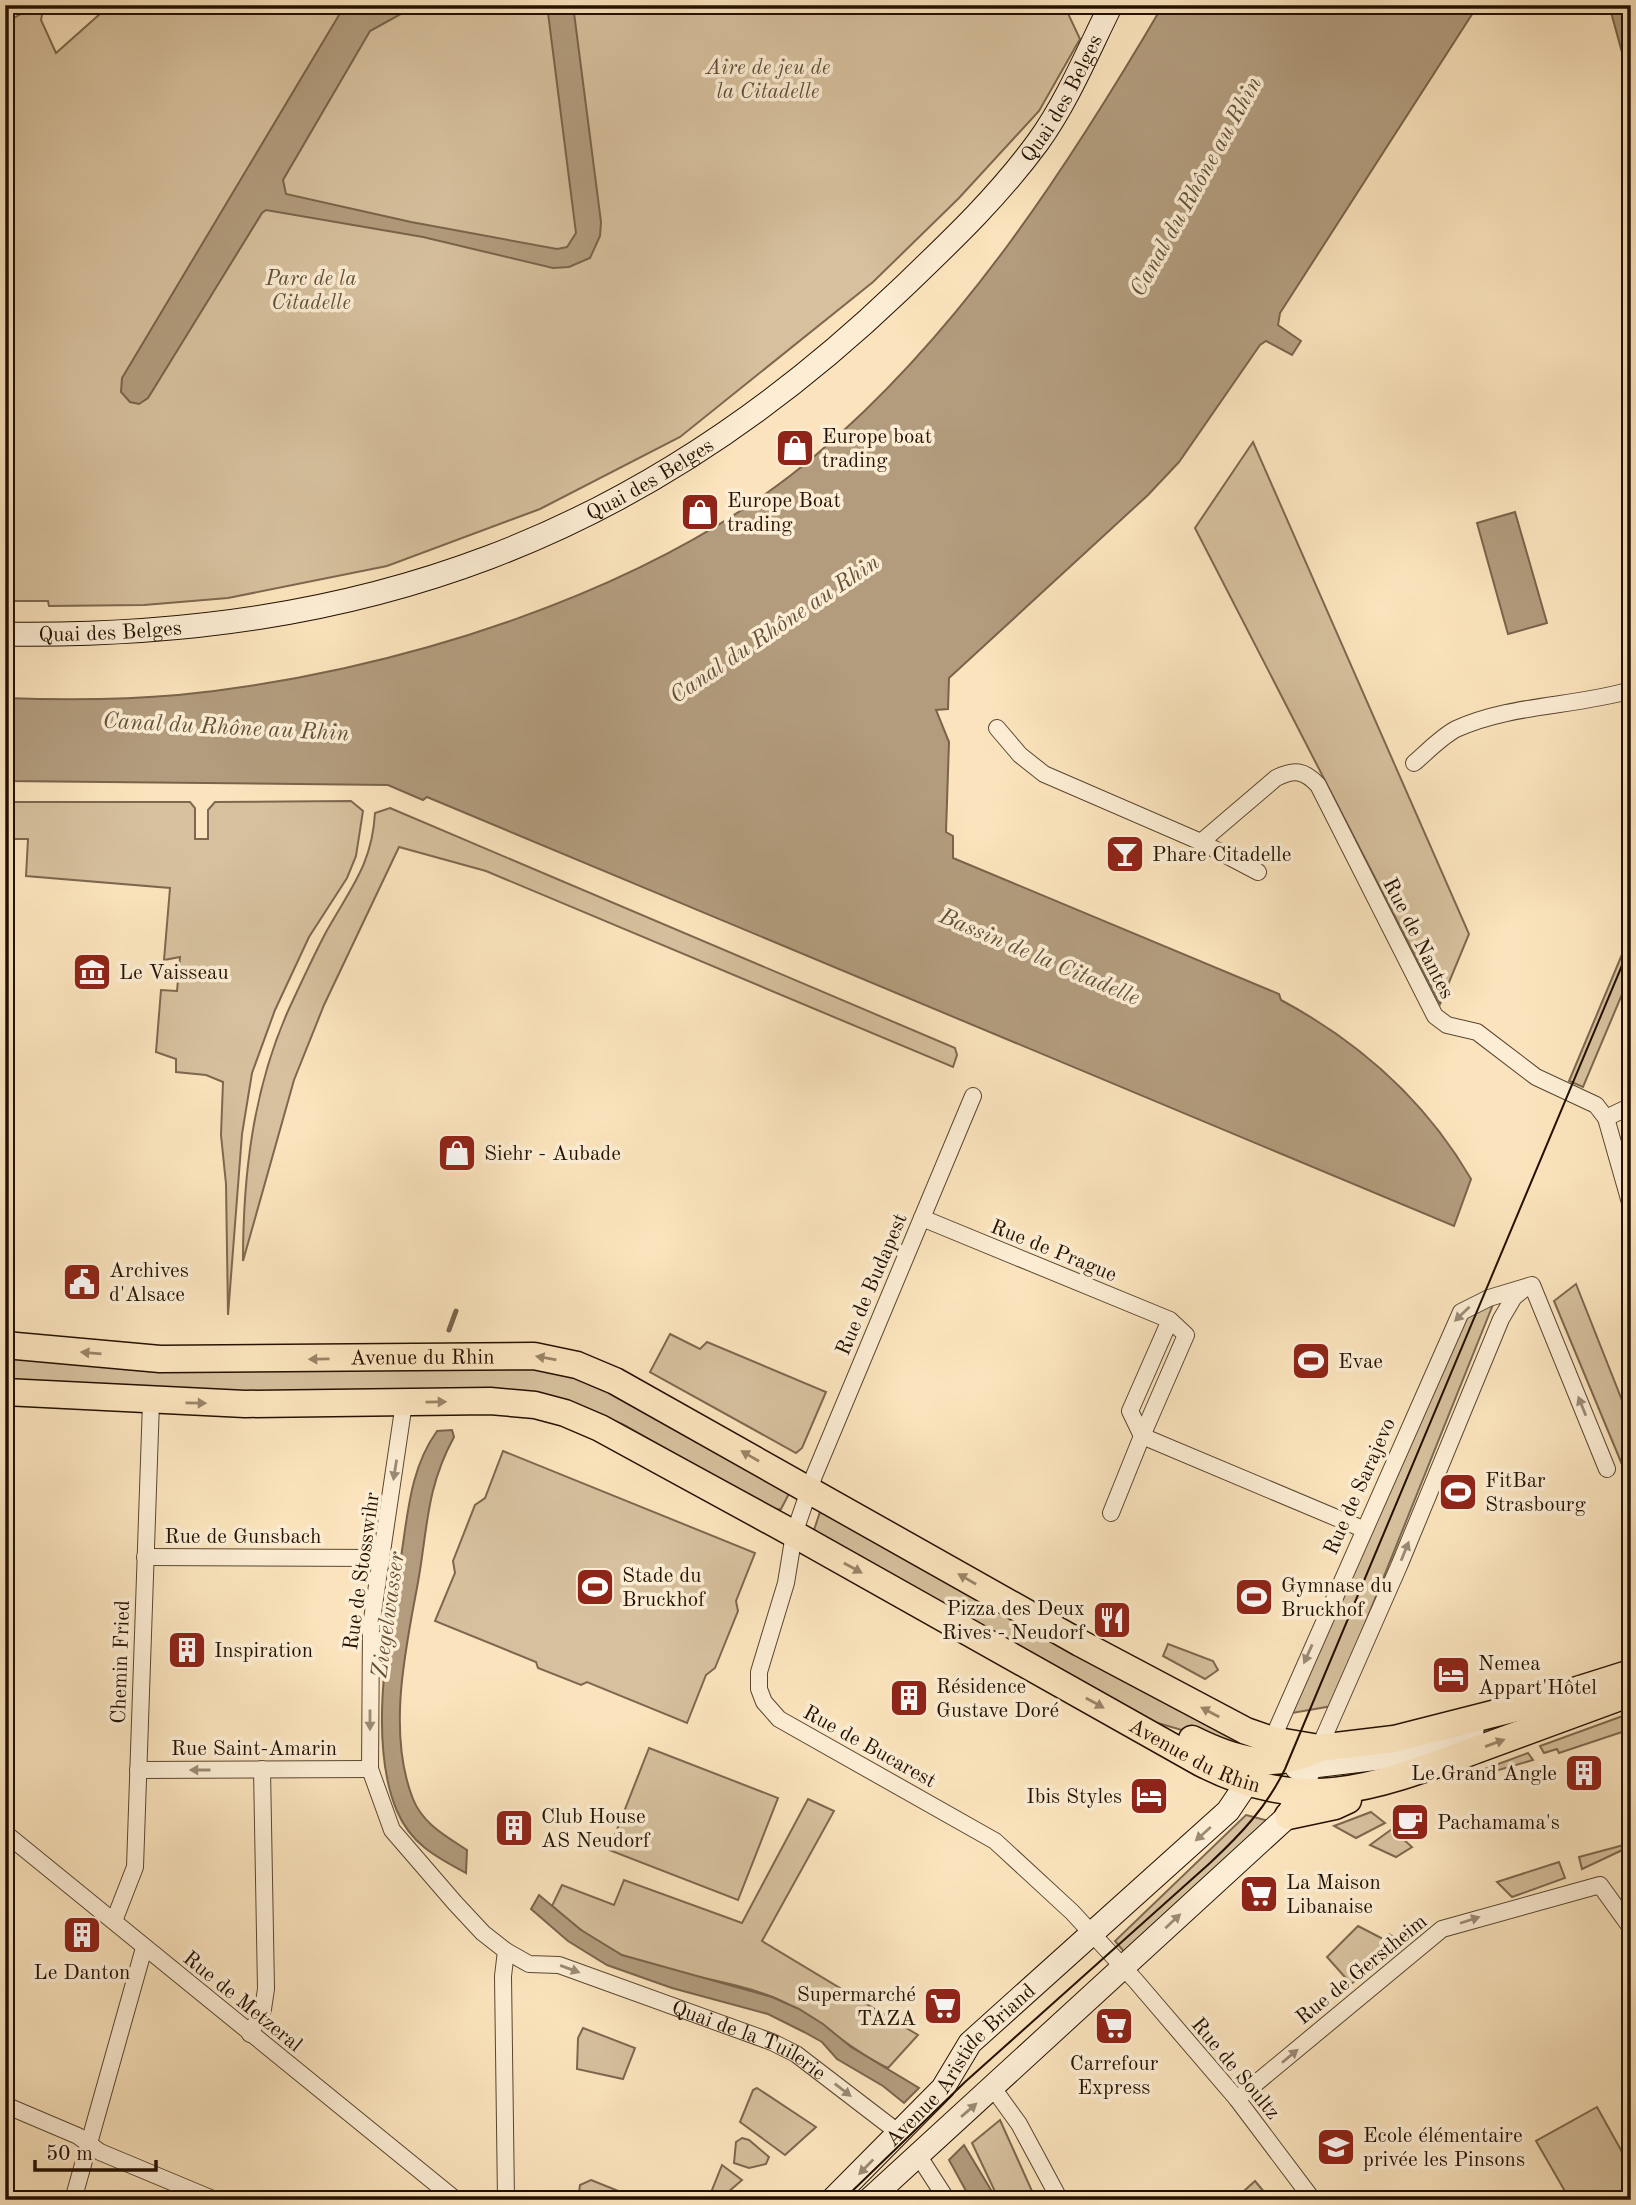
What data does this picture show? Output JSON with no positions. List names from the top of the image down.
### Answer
{
  "streets": {
    "main road": [
      "Quai des Belges",
      "Avenue du Rhin",
      "Quai de la Tuilerie",
      "Avenue Aristide Briand"
    ],
    "street": [
      "Rue de Nantes",
      "Rue de Prague",
      "Rue de Budapest",
      "Rue de Sarajevo",
      "Rue de Gunsbach",
      "Rue de Stosswihr",
      "Chemin Fried",
      "Rue de Bucarest",
      "Rue Saint-Amarin",
      "Rue de Gerstheim",
      "Rue de Metzeral",
      "Rue de Soultz"
    ]
  },
  "crossings": [
    ["Rue de Prague", "Rue de Budapest"],
    ["Rue de Budapest", "Avenue du Rhin"],
    ["Avenue du Rhin", "Rue de Sarajevo"],
    ["Avenue du Rhin", "Rue de Stosswihr"],
    ["Avenue du Rhin", "Chemin Fried"],
    ["Avenue du Rhin", "Rue de Bucarest"],
    ["Avenue du Rhin", "Avenue Aristide Briand"],
    ["Rue de Sarajevo", "Avenue Aristide Briand"],
    ["Rue de Gunsbach", "Rue de Stosswihr"],
    ["Rue de Gunsbach", "Chemin Fried"],
    ["Rue de Stosswihr", "Rue Saint-Amarin"],
    ["Rue de Stosswihr", "Quai de la Tuilerie"],
    ["Chemin Fried", "Rue Saint-Amarin"],
    ["Chemin Fried", "Rue de Metzeral"],
    ["Rue de Bucarest", "Avenue Aristide Briand"],
    ["Rue de Gerstheim", "Rue de Soultz"],
    ["Quai de la Tuilerie", "Avenue Aristide Briand"],
    ["Avenue Aristide Briand", "Rue de Soultz"]
  ],
  "one_way": [
    "Rue de Stosswihr",
    "Rue Saint-Amarin",
    "Rue de Gerstheim",
    "Quai de la Tuilerie"
  ],
  "water": ["Canal du Rhône au Rhin", "Bassin de la Citadelle", "Ziegelwasser"],
  "parks": ["Aire de jeu de la Citadelle", "Parc de la Citadelle"],
  "places": {
    "shop": ["Europe boat trading", "Europe Boat trading", "Siehr - Aubade"],
    "bar": ["Phare Citadelle"],
    "museum": ["Le Vaisseau"],
    "public building": ["Archives d'Alsace"],
    "sports": [
      "Evae",
      "FitBar Strasbourg",
      "Stade du Bruckhof",
      "Gymnase du Bruckhof"
    ],
    "restaurant": ["Pizza des Deux Rives - Neudorf"],
    "building": [
      "Inspiration",
      "Résidence Gustave Doré",
      "Le Grand Angle",
      "Club House AS Neudorf",
      "Le Danton"
    ],
    "hotel": ["Nemea Appart'Hôtel", "Ibis Styles"],
    "cafe": ["Pachamama's"],
    "supermarket": ["La Maison Libanaise", "Supermarché TAZA", "Carrefour Express"],
    "school or university": ["Ecole élémentaire privée les Pinsons"]
  },
  "scale_bar": "50 m"
}
